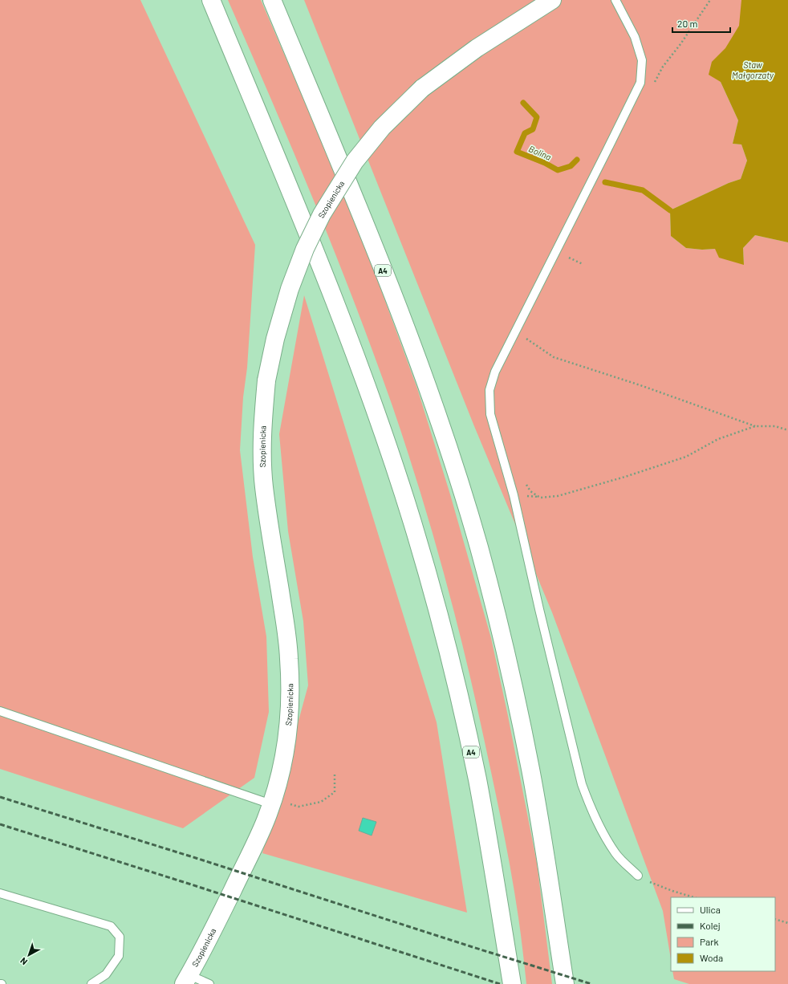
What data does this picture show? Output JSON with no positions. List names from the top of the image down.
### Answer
{
  "streets": {
    "main road": ["Szopienicka", "A4"]
  },
  "water": ["Staw Małgorzaty", "Bolina"],
  "legend": [
    "Ulica",
    "Kolej",
    "Park",
    "Woda"
  ],
  "scale_bar": "20 m",
  "north": "bottom left"
}
